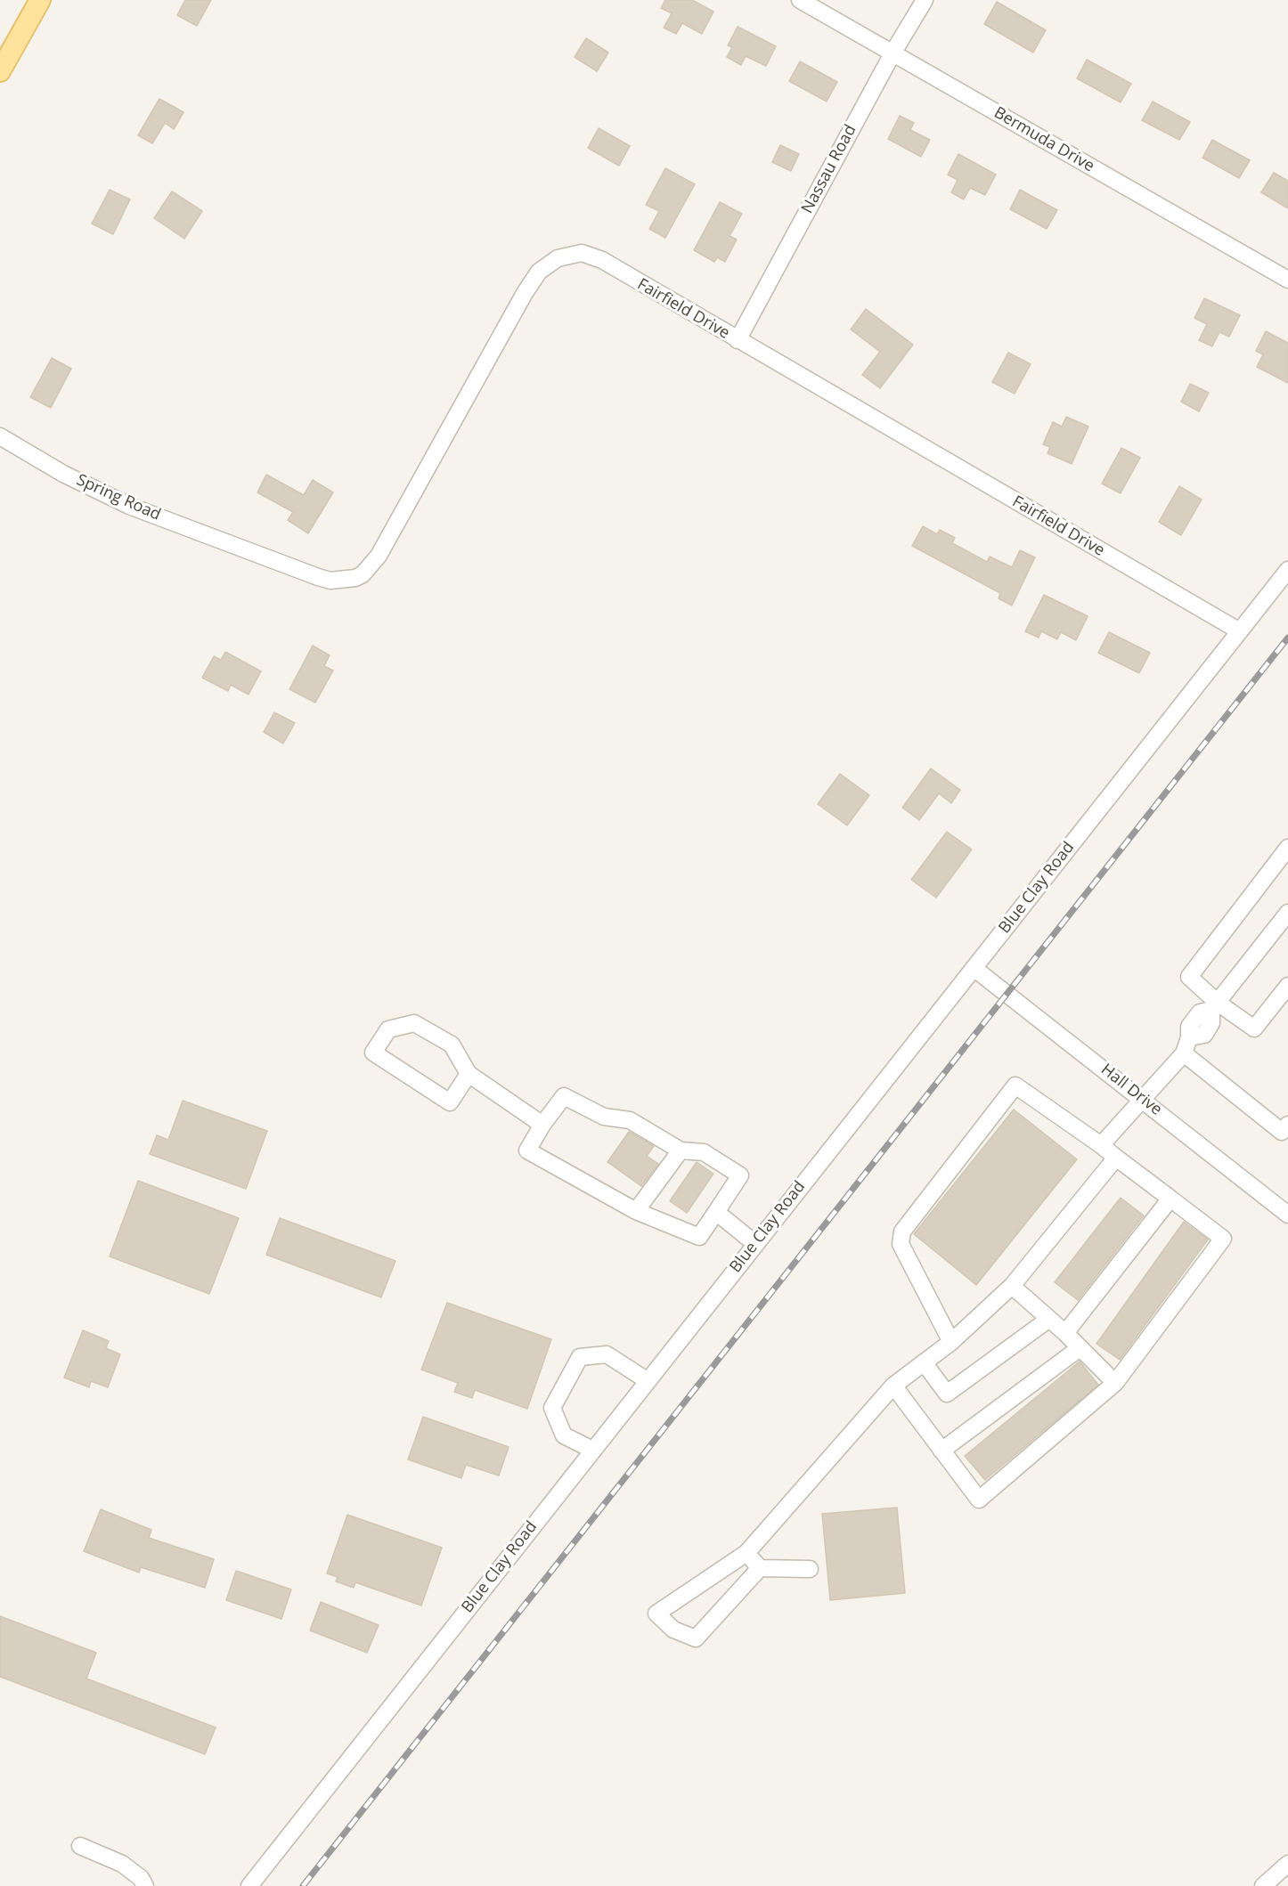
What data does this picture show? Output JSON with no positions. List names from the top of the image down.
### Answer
{
  "streets": {
    "street": [
      "Bermuda Drive",
      "Nassau Road",
      "Fairfield Drive",
      "Spring Road",
      "Blue Clay Road",
      "Hall Drive"
    ]
  },
  "crossings": [
    ["Bermuda Drive", "Nassau Road"],
    ["Nassau Road", "Fairfield Drive"],
    ["Fairfield Drive", "Spring Road"],
    ["Fairfield Drive", "Blue Clay Road"],
    ["Blue Clay Road", "Hall Drive"]
  ]
}
